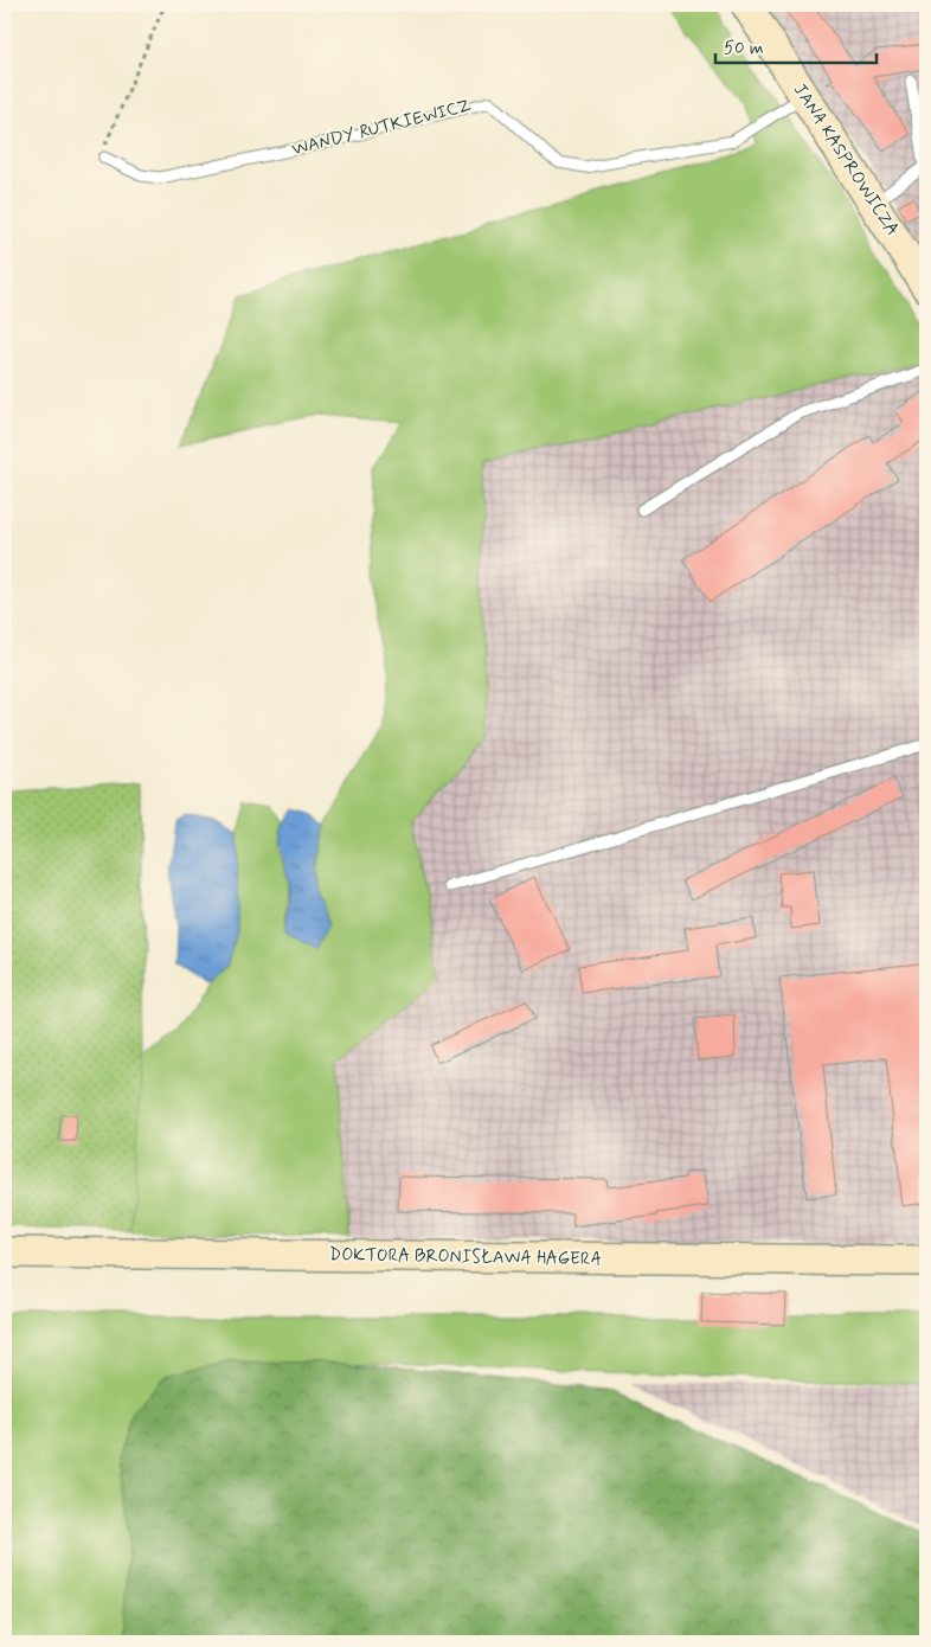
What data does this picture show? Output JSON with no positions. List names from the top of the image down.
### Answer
{
  "streets": {
    "street": ["JANA KASPROWICZA", "DOKTORA BRONISŁAWA HAGERA"],
    "lane": ["WANDY RUTKIEWICZ"]
  },
  "crossings": [
    ["WANDY RUTKIEWICZ", "JANA KASPROWICZA"]
  ],
  "scale_bar": "50 m"
}
